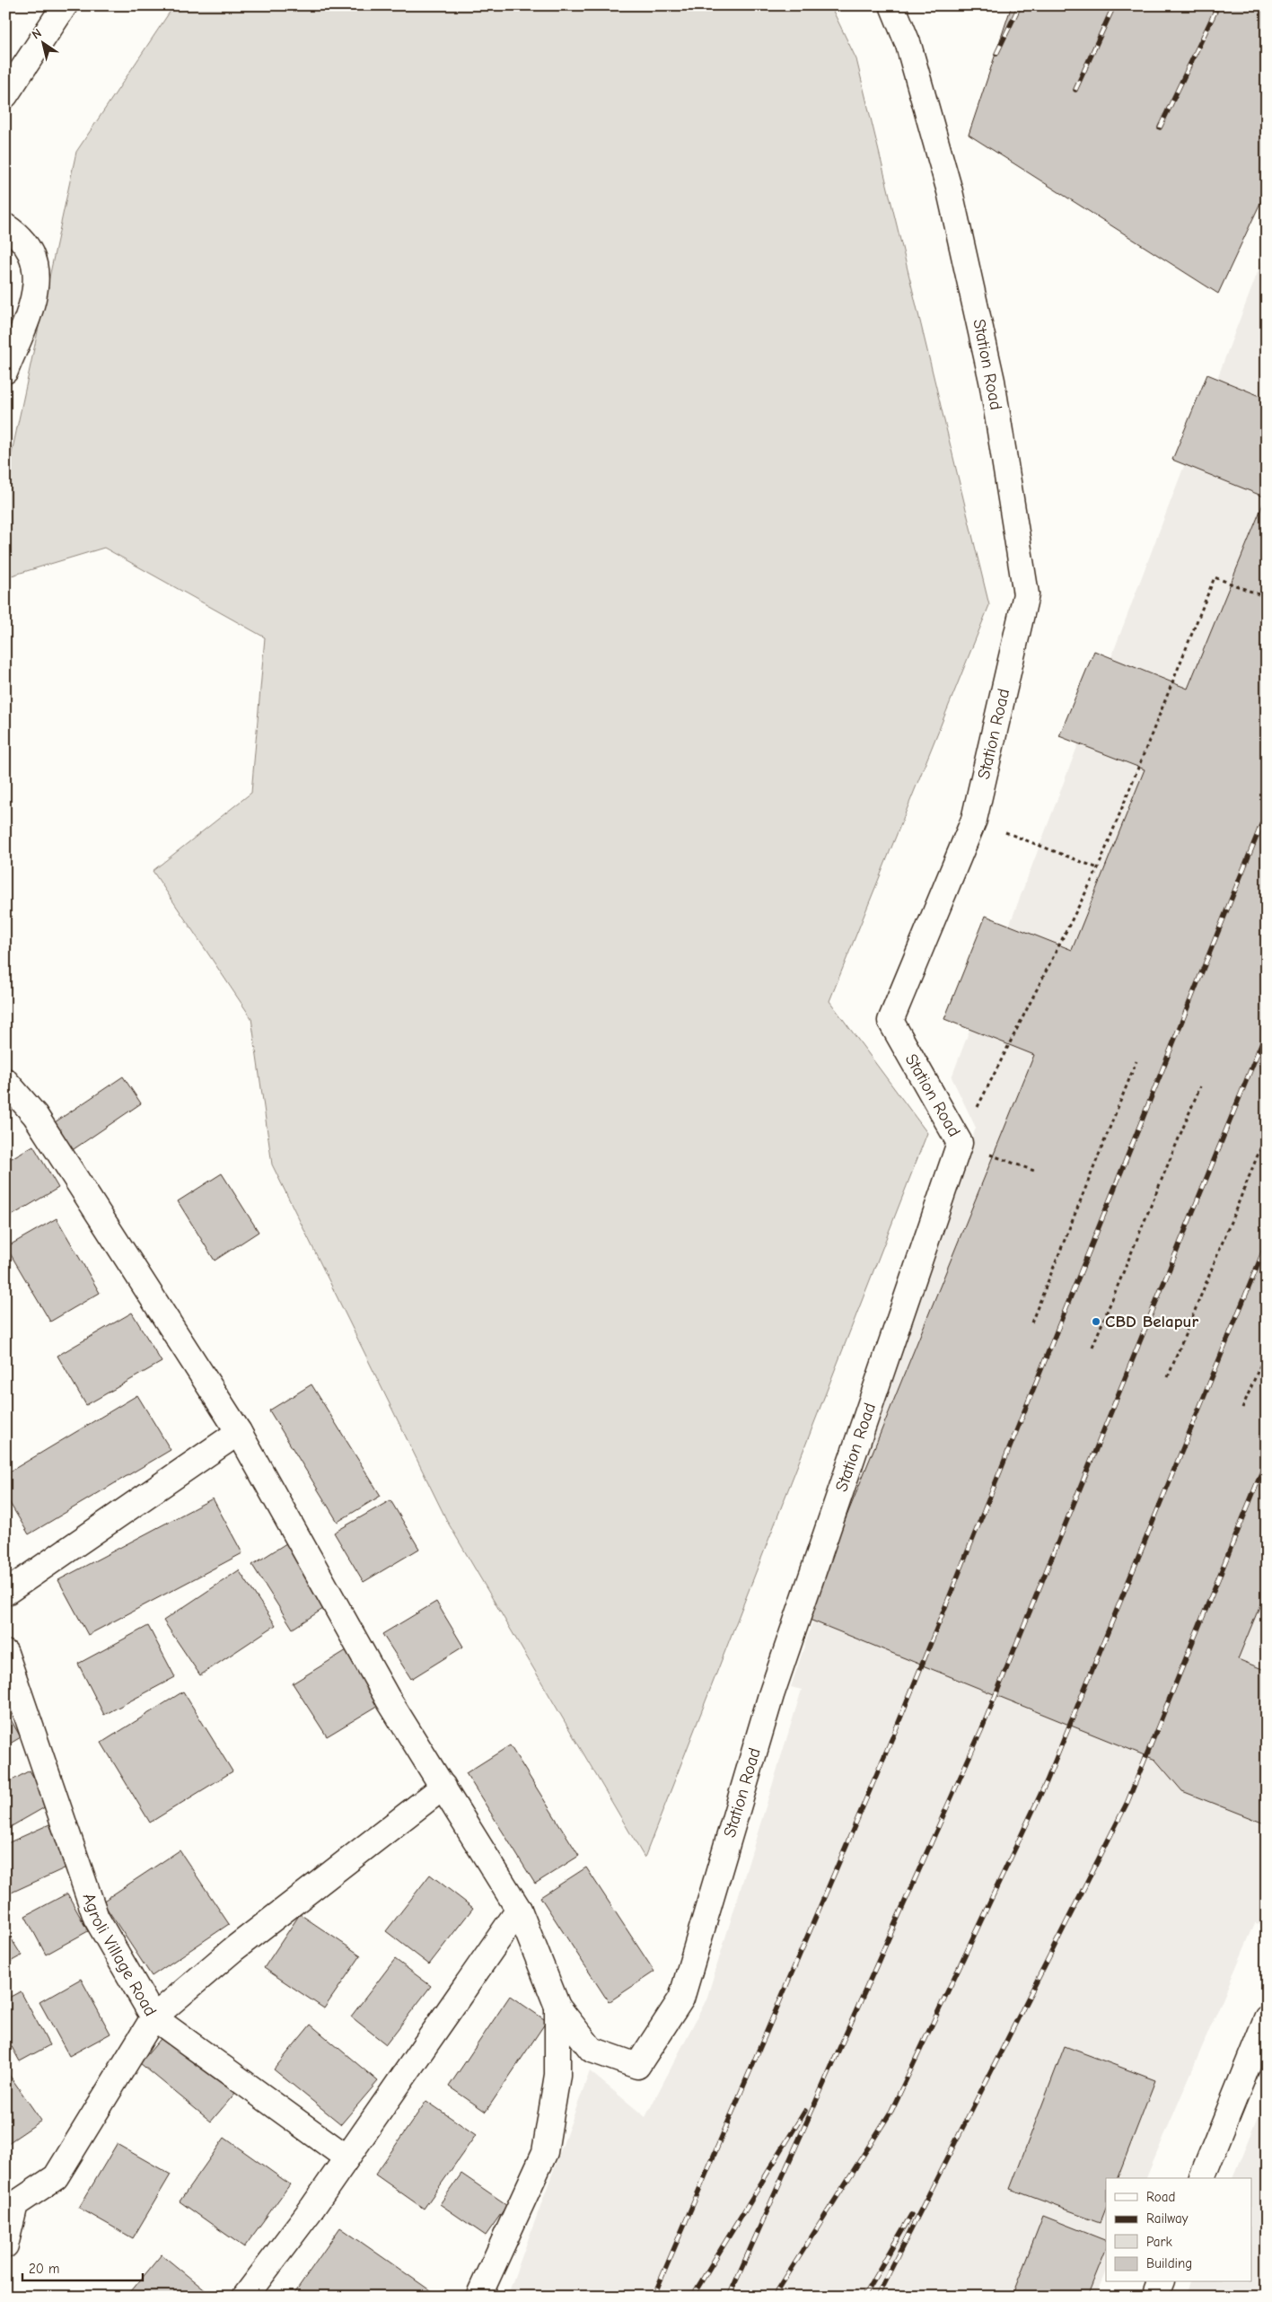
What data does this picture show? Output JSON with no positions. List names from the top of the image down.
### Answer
{
  "streets": {
    "street": ["Station Road", "Agroli Village Road"]
  },
  "places": ["CBD Belapur"],
  "legend": [
    "Road",
    "Railway",
    "Park",
    "Building"
  ],
  "scale_bar": "20 m",
  "north": "top left"
}
